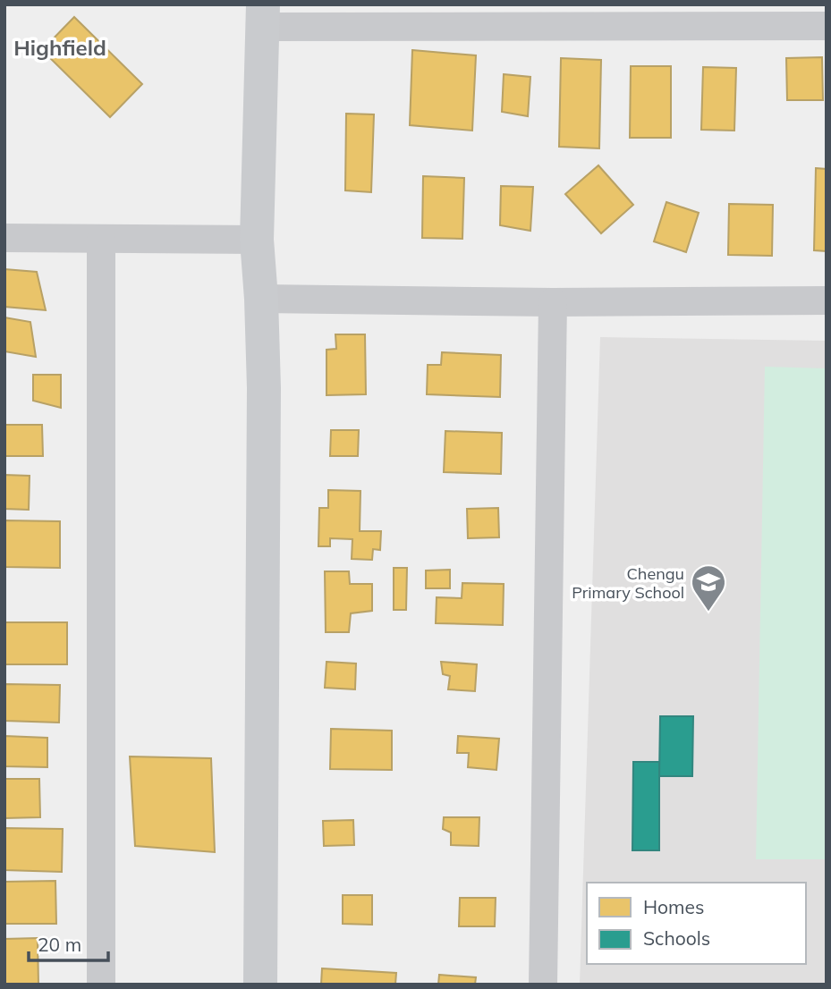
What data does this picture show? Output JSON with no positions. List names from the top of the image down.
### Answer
{
  "districts": ["Highfield"],
  "places": {
    "school or university": ["Chengu Primary School"]
  },
  "legend": ["Homes", "Schools"],
  "scale_bar": "20 m"
}
